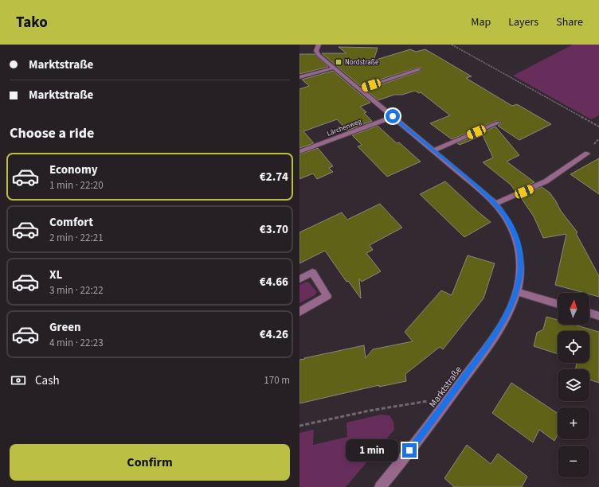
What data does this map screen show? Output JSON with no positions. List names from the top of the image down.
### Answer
{
  "streets": {
    "street": ["Lärchenweg", "Marktstraße"]
  },
  "crossings": [
    ["Lärchenweg", "Marktstraße"]
  ],
  "places": {
    "transit": ["Nordstraße"]
  },
  "north": "top",
  "page": {
    "header": "Tako",
    "nav": ["Map", "Layers", "Share"],
    "banner": ["Marktstraße", "Marktstraße"],
    "heading": "Choose a ride",
    "list": [
      {
        "name": "Economy",
        "note": "1 min · 22:20",
        "value": "€2.74"
      },
      {
        "name": "Comfort",
        "note": "2 min · 22:21",
        "value": "€3.70"
      },
      {
        "name": "XL",
        "note": "3 min · 22:22",
        "value": "€4.66"
      },
      {
        "name": "Green",
        "note": "4 min · 22:23",
        "value": "€4.26"
      }
    ],
    "map_buttons": ["+", "−"],
    "pay": ["Cash", "170 m"],
    "buttons": "Confirm",
    "bubble": "1 min"
  }
}
